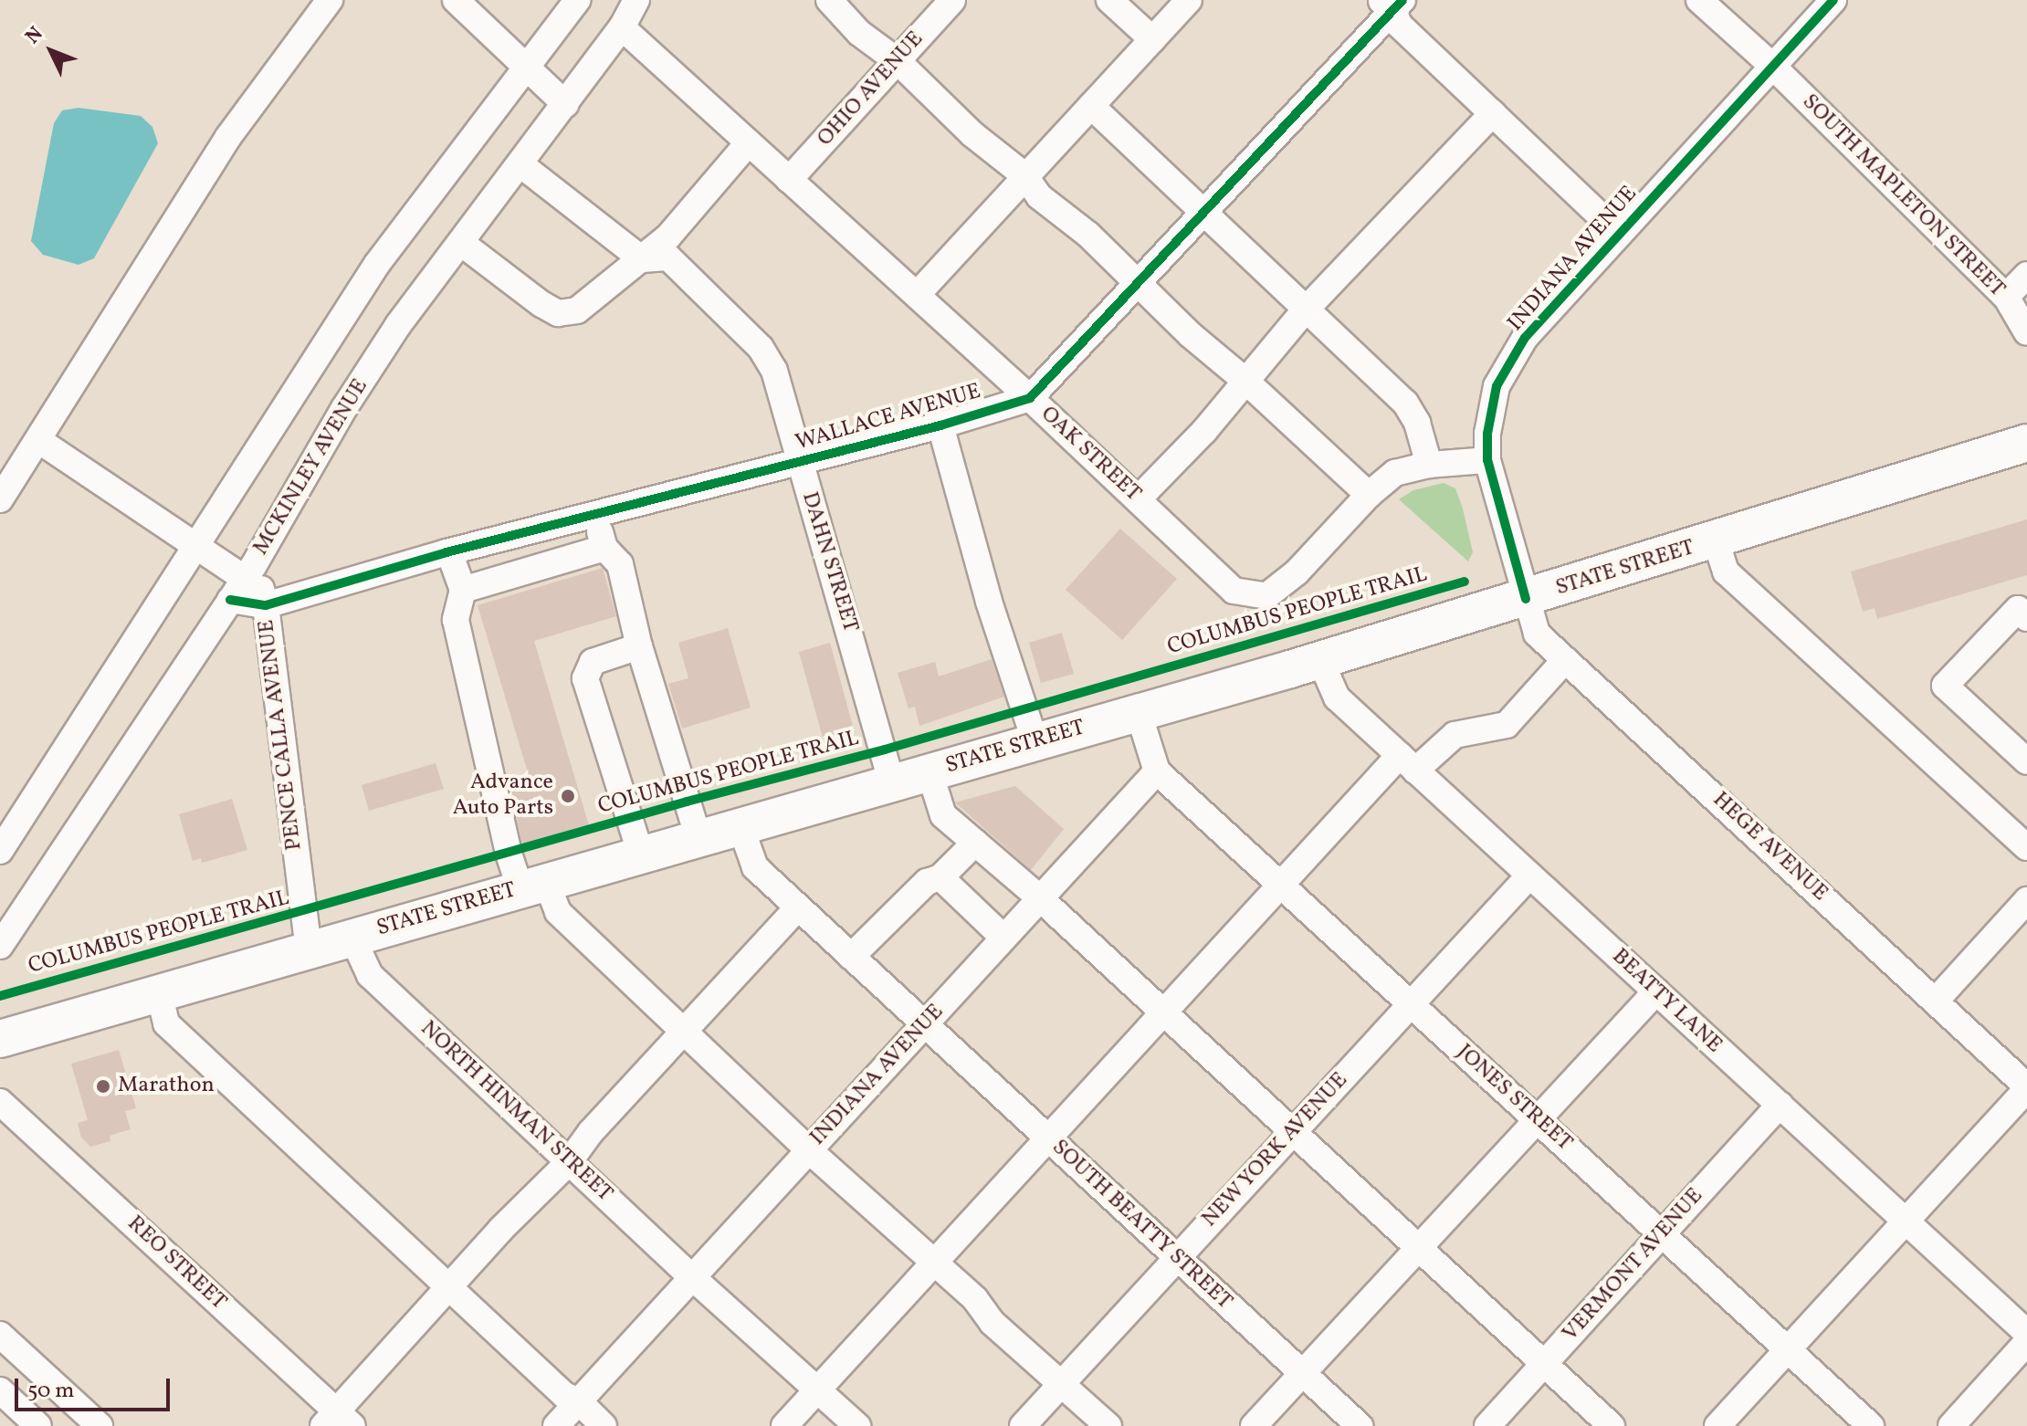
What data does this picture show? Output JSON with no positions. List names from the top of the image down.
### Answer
{
  "streets": {
    "highway": ["STATE STREET"],
    "street": [
      "OHIO AVENUE",
      "SOUTH MAPLETON STREET",
      "INDIANA AVENUE",
      "WALLACE AVENUE",
      "OAK STREET",
      "MCKINLEY AVENUE",
      "DAHN STREET",
      "PENCE CALLA AVENUE",
      "HEGE AVENUE",
      "BEATTY LANE",
      "JONES STREET",
      "NORTH HINMAN STREET",
      "NEW YORK AVENUE",
      "SOUTH BEATTY STREET",
      "REO STREET",
      "VERMONT AVENUE"
    ],
    "cycle path": ["COLUMBUS PEOPLE TRAIL"]
  },
  "crossings": [
    ["OHIO AVENUE", "OAK STREET"],
    ["SOUTH MAPLETON STREET", "INDIANA AVENUE"],
    ["INDIANA AVENUE", "OAK STREET"],
    ["INDIANA AVENUE", "STATE STREET"],
    ["INDIANA AVENUE", "HEGE AVENUE"],
    ["INDIANA AVENUE", "JONES STREET"],
    ["INDIANA AVENUE", "NORTH HINMAN STREET"],
    ["INDIANA AVENUE", "SOUTH BEATTY STREET"],
    ["WALLACE AVENUE", "OAK STREET"],
    ["WALLACE AVENUE", "MCKINLEY AVENUE"],
    ["WALLACE AVENUE", "DAHN STREET"],
    ["WALLACE AVENUE", "PENCE CALLA AVENUE"],
    ["OAK STREET", "MCKINLEY AVENUE"],
    ["MCKINLEY AVENUE", "DAHN STREET"],
    ["MCKINLEY AVENUE", "PENCE CALLA AVENUE"],
    ["DAHN STREET", "STATE STREET"],
    ["STATE STREET", "PENCE CALLA AVENUE"],
    ["STATE STREET", "HEGE AVENUE"],
    ["STATE STREET", "BEATTY LANE"],
    ["STATE STREET", "NORTH HINMAN STREET"],
    ["STATE STREET", "SOUTH BEATTY STREET"],
    ["BEATTY LANE", "NEW YORK AVENUE"],
    ["BEATTY LANE", "VERMONT AVENUE"],
    ["JONES STREET", "NEW YORK AVENUE"],
    ["JONES STREET", "VERMONT AVENUE"],
    ["NEW YORK AVENUE", "SOUTH BEATTY STREET"]
  ],
  "places": ["Advance Auto Parts", "Marathon"],
  "scale_bar": "50 m",
  "north": "top left"
}
